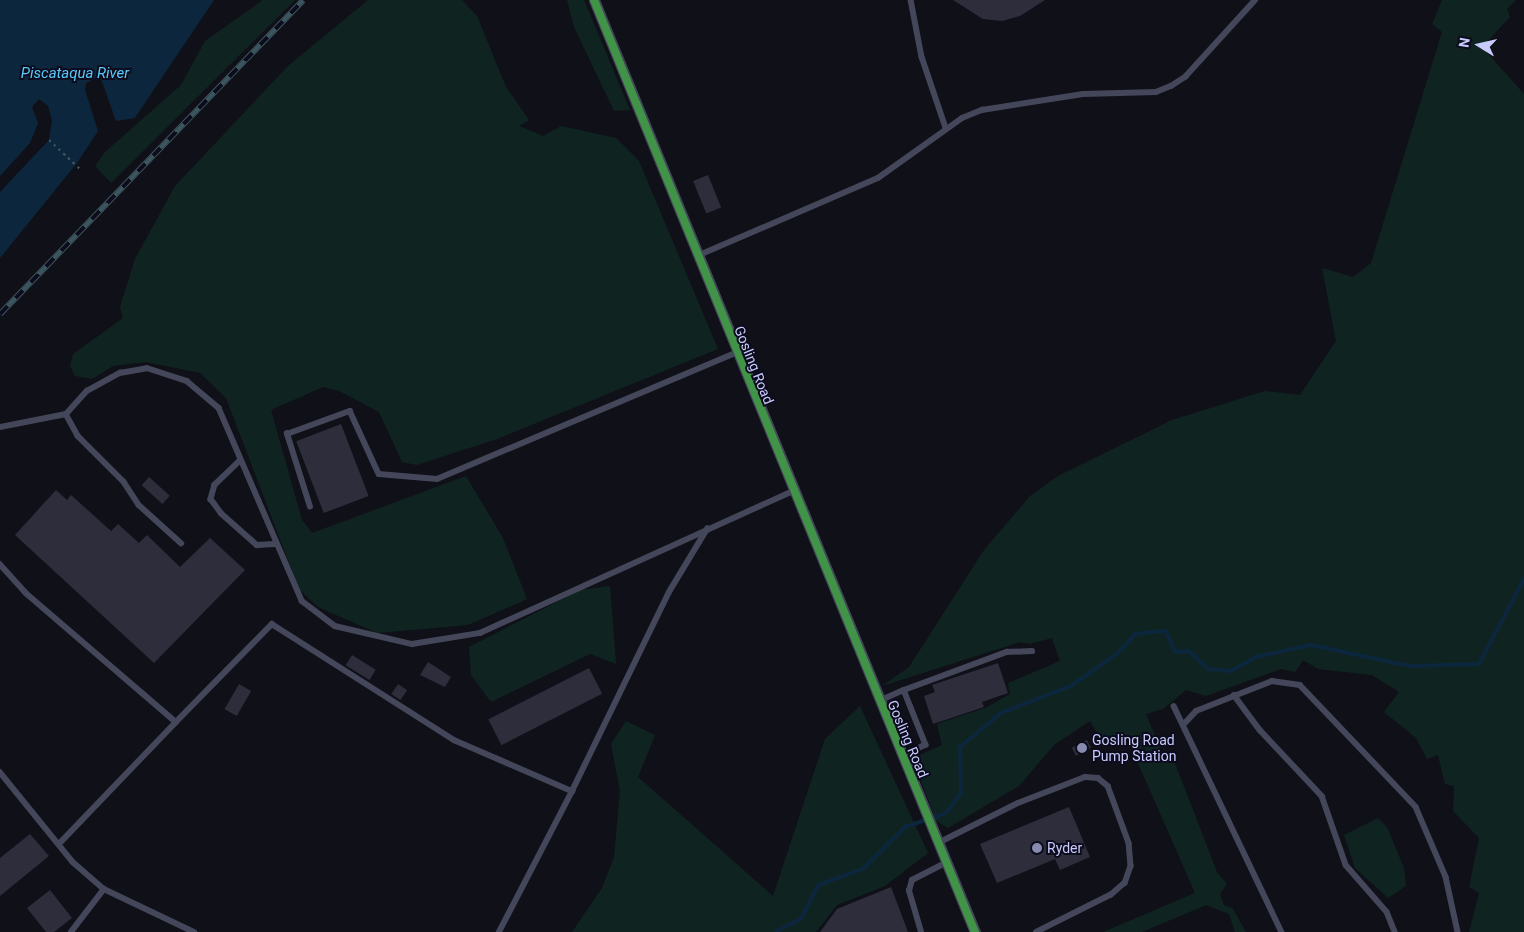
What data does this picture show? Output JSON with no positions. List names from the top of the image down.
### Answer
{
  "streets": {
    "street": ["Gosling Road"]
  },
  "water": ["Piscataqua River"],
  "places": ["Gosling Road Pump Station", "Ryder"],
  "north": "left"
}
